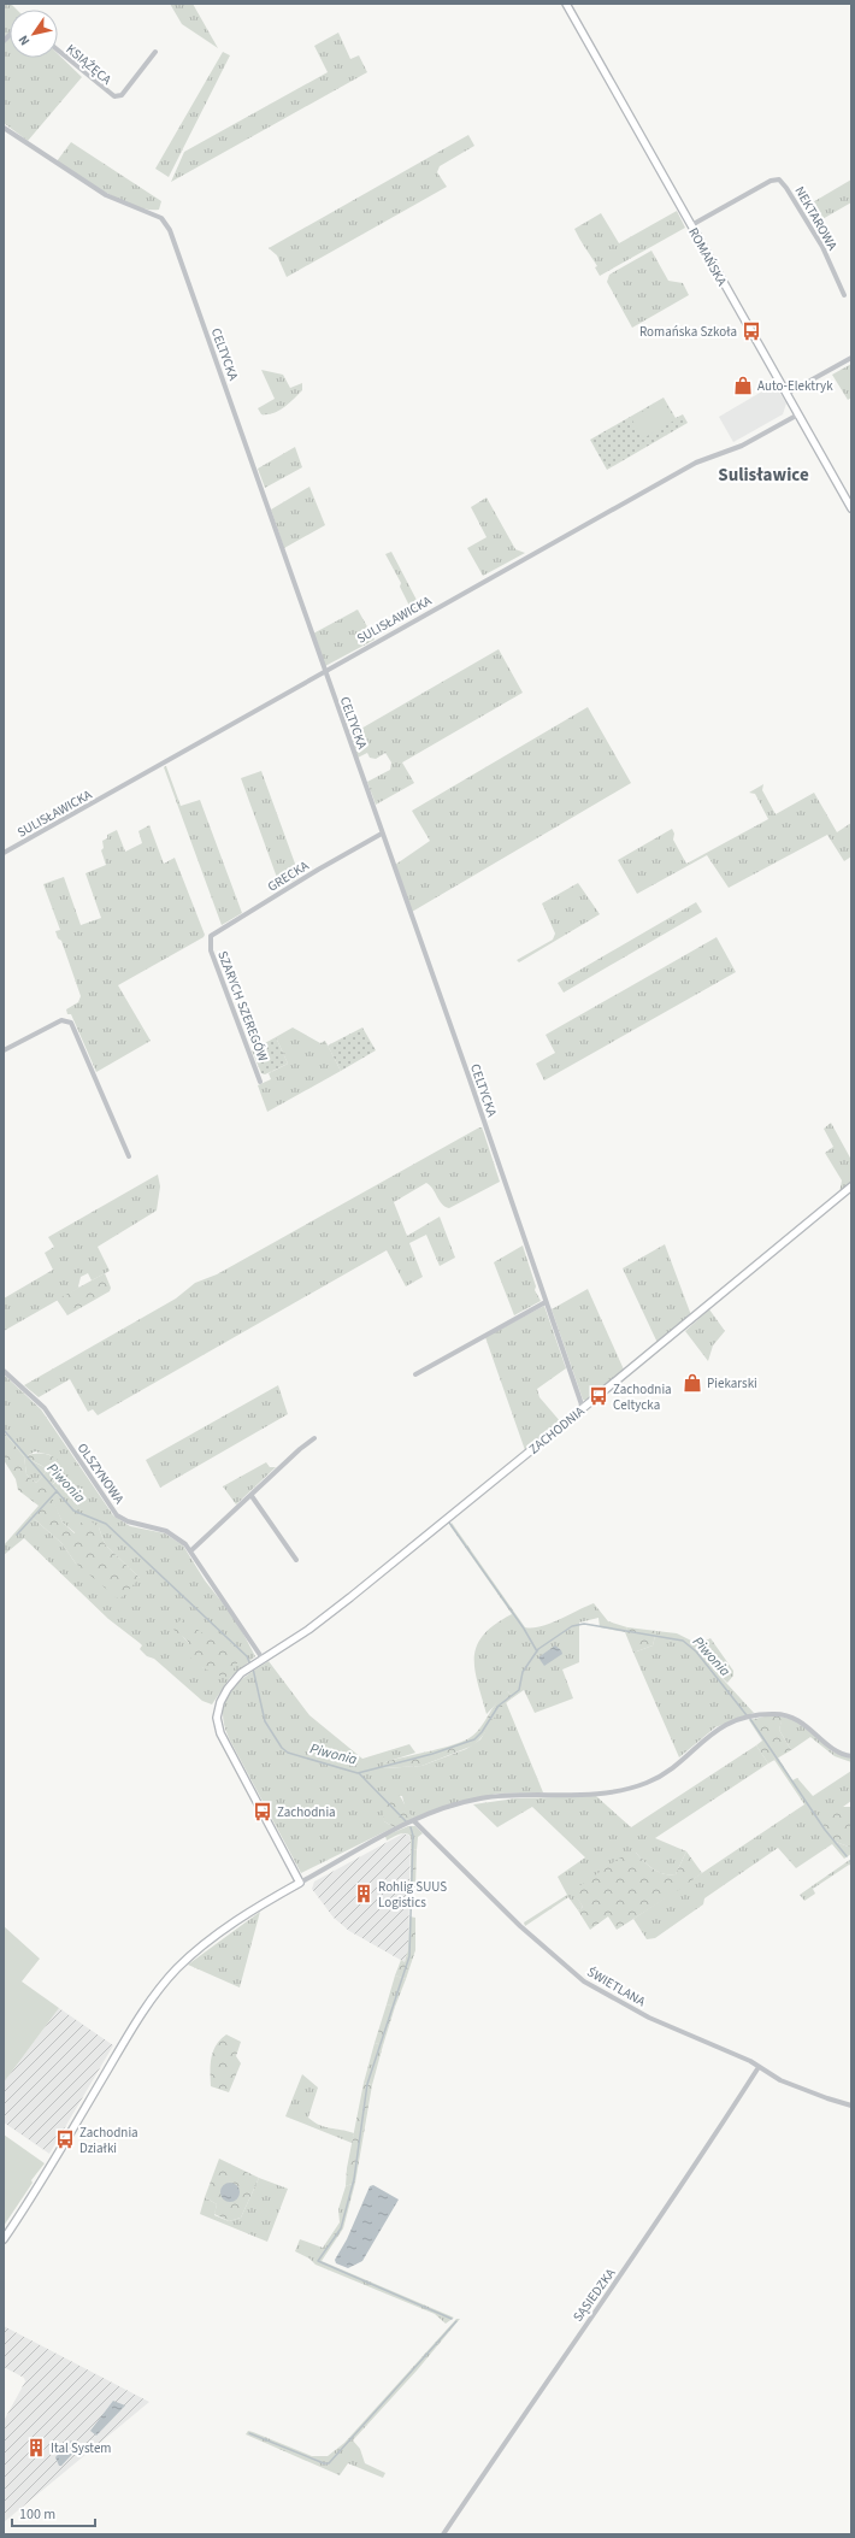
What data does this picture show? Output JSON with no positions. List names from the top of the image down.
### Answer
{
  "streets": {
    "street": [
      "KSIĄŻĘCA",
      "NEKTAROWA",
      "ROMAŃSKA",
      "CELTYCKA",
      "SULISŁAWICKA",
      "GRECKA",
      "SZARYCH SZEREGÓW",
      "ZACHODNIA",
      "OLSZYNOWA",
      "ŚWIETLANA",
      "SĄSIEDZKA"
    ]
  },
  "crossings": [
    ["NEKTAROWA", "ROMAŃSKA"],
    ["ROMAŃSKA", "SULISŁAWICKA"],
    ["CELTYCKA", "SULISŁAWICKA"],
    ["CELTYCKA", "GRECKA"],
    ["CELTYCKA", "ZACHODNIA"],
    ["GRECKA", "SZARYCH SZEREGÓW"],
    ["ZACHODNIA", "OLSZYNOWA"],
    ["ŚWIETLANA", "SĄSIEDZKA"]
  ],
  "districts": ["Sulisławice"],
  "water": ["Piwonia"],
  "places": {
    "bus stop": [
      "Romańska Szkoła",
      "Zachodnia Celtycka",
      "Zachodnia",
      "Zachodnia Działki"
    ],
    "shop": ["Auto-Elektryk", "Piekarski"],
    "building": ["Rohlig SUUS Logistics", "Ital System"]
  },
  "scale_bar": "100 m",
  "north": "bottom left"
}
